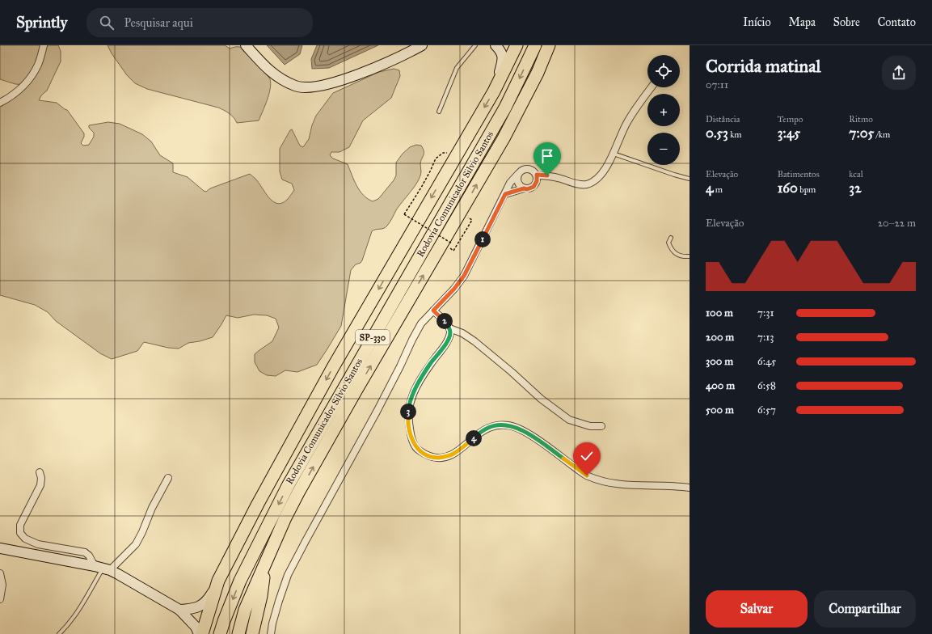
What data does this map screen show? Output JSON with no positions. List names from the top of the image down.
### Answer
{
  "streets": {
    "highway": ["Rodovia Comunicador Silvio Santos", "SP-330"]
  },
  "page": {
    "header": "Sprintly",
    "search": "Pesquisar aqui",
    "nav": [
      "Início",
      "Mapa",
      "Sobre",
      "Contato"
    ],
    "heading": ["Corrida matinal", "07:11"],
    "map_buttons": ["+", "−"],
    "stats": [
      ["Distância", "0.53 km"],
      ["Tempo", "3:45"],
      ["Ritmo", "7:05 /km"],
      ["Elevação", "4 m"],
      ["Batimentos", "160 bpm"],
      ["kcal", "32"]
    ],
    "chart": ["Elevação", "20–22 m"],
    "pins": [
      "1",
      "2",
      "3",
      "4"
    ],
    "list": [
      {
        "name": "100 m",
        "note": "7:31"
      },
      {
        "name": "200 m",
        "note": "7:13"
      },
      {
        "name": "300 m",
        "note": "6:45"
      },
      {
        "name": "400 m",
        "note": "6:58"
      },
      {
        "name": "500 m",
        "note": "6:57"
      }
    ],
    "buttons": ["Salvar", "Compartilhar"]
  }
}
